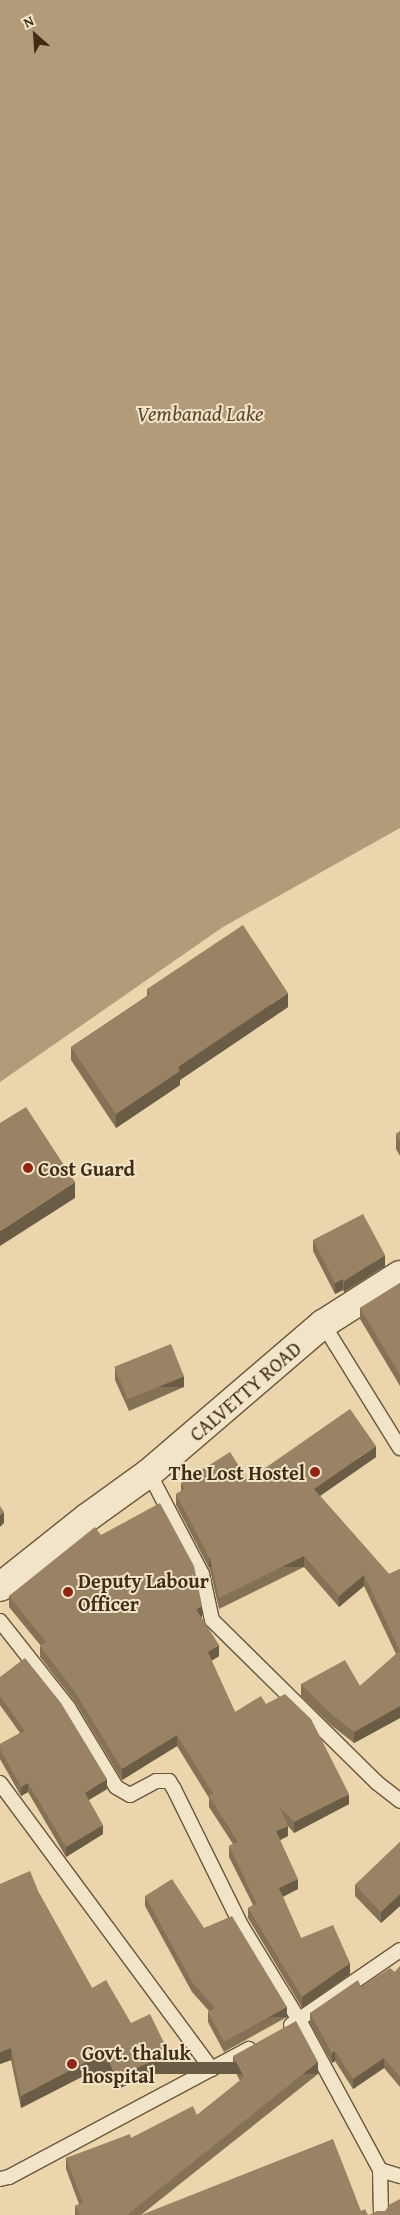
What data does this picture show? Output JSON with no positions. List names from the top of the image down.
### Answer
{
  "streets": {
    "street": ["CALVETTY ROAD"]
  },
  "water": ["Vembanad Lake"],
  "places": [
    "Cost Guard",
    "The Lost Hostel",
    "Deputy Labour Officer",
    "Govt. thaluk hospital"
  ],
  "north": "top left"
}
